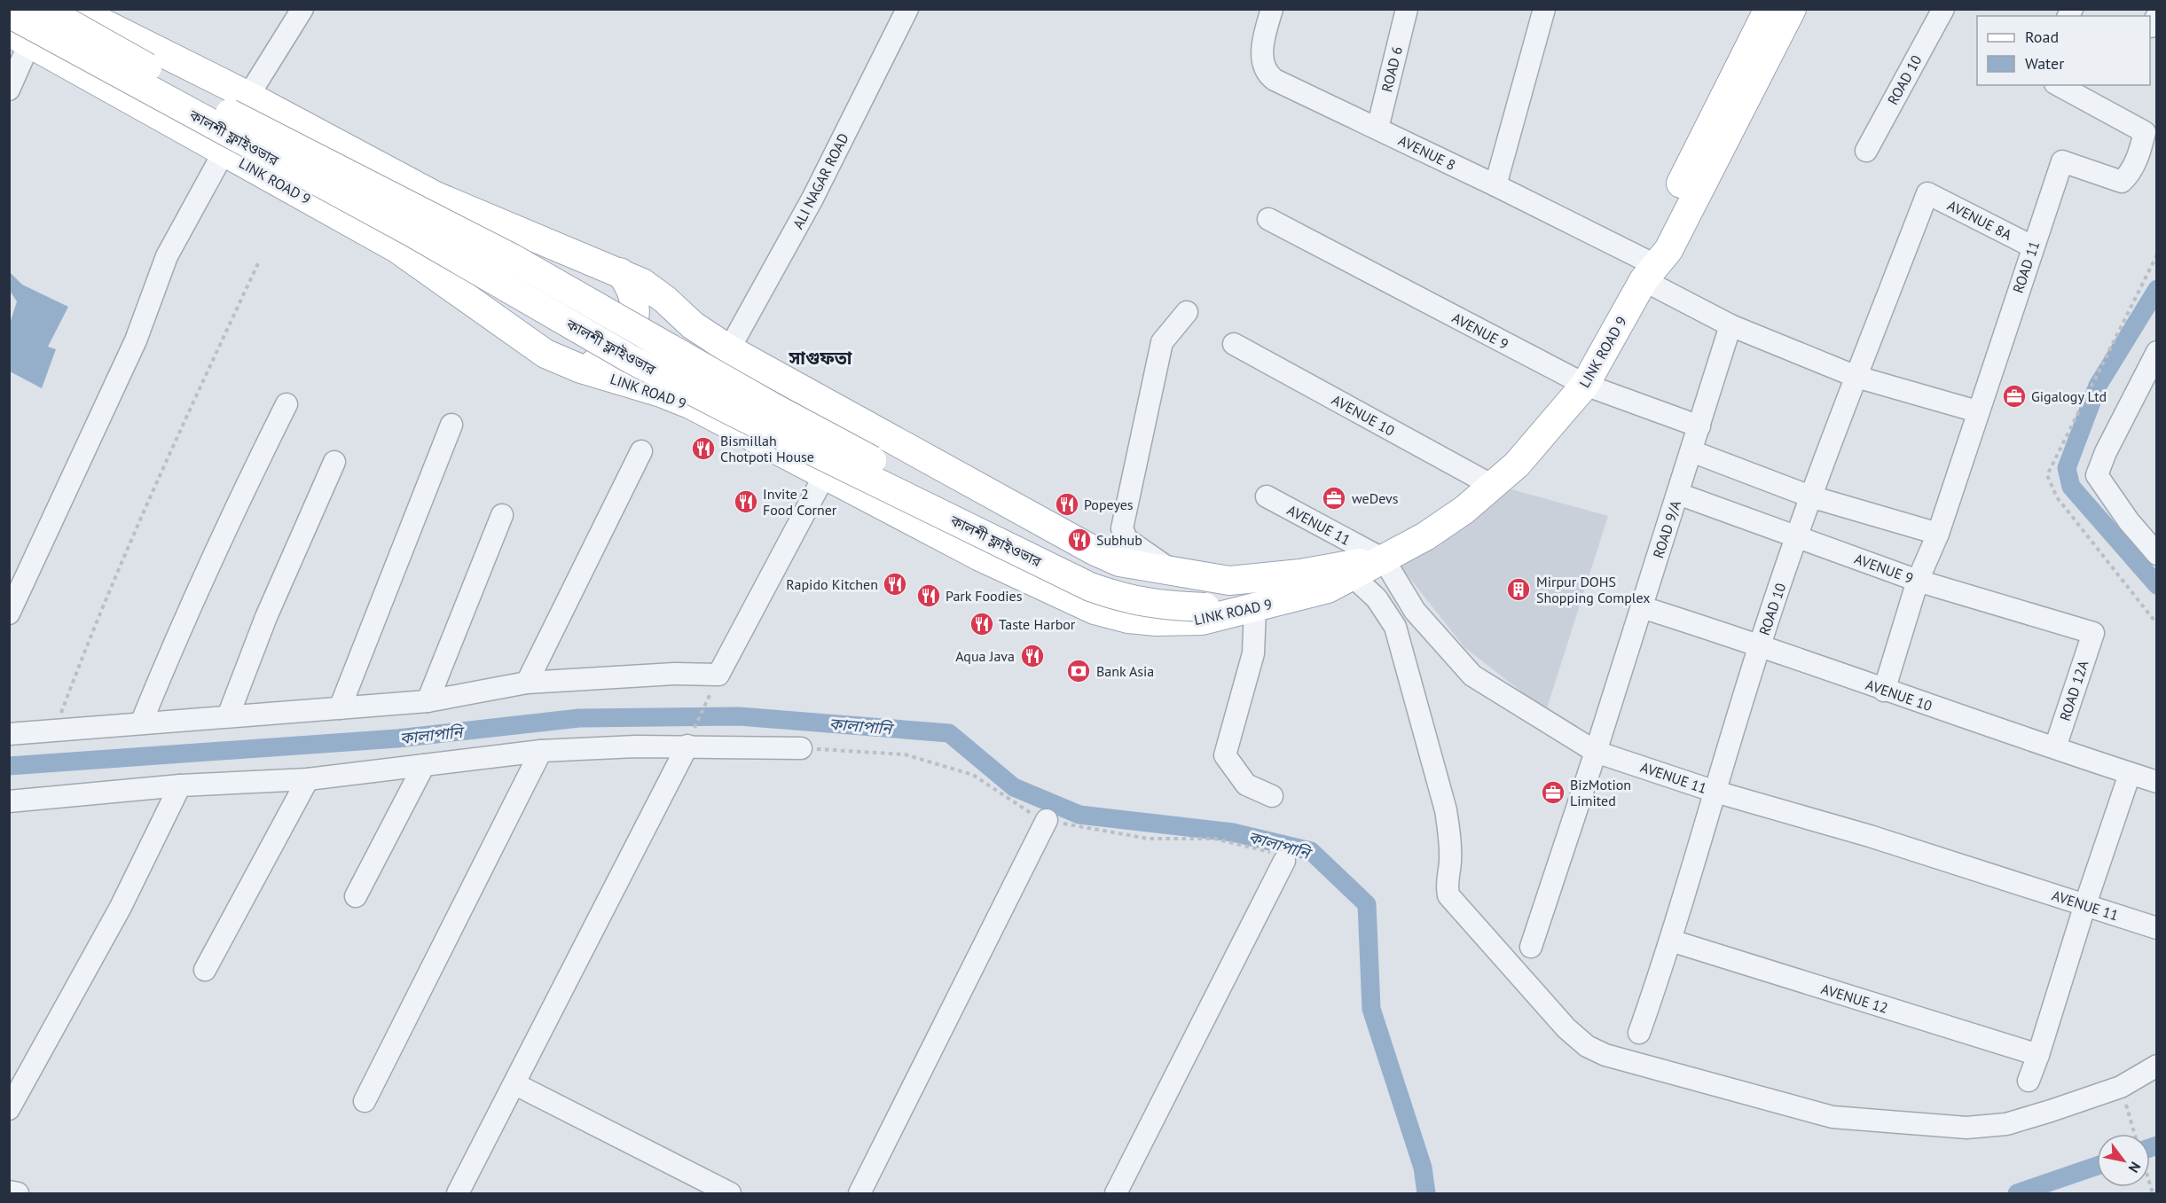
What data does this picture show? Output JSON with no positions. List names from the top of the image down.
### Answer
{
  "streets": {
    "main road": ["কালশী ফ্লাইওভার", "LINK ROAD 9"],
    "street": [
      "ROAD 6",
      "ROAD 10",
      "AVENUE 8",
      "ALI NAGAR ROAD",
      "AVENUE 8A",
      "ROAD 11",
      "AVENUE 9",
      "AVENUE 10",
      "AVENUE 11",
      "ROAD 9/A",
      "ROAD 12A",
      "AVENUE 12"
    ]
  },
  "crossings": [
    ["ROAD 6", "AVENUE 8"],
    ["ROAD 10", "AVENUE 8A"],
    ["ROAD 10", "AVENUE 9"],
    ["ROAD 10", "AVENUE 10"],
    ["ROAD 10", "AVENUE 11"],
    ["ROAD 10", "AVENUE 12"],
    ["কালশী ফ্লাইওভার", "LINK ROAD 9"],
    ["AVENUE 8", "LINK ROAD 9"],
    ["LINK ROAD 9", "ALI NAGAR ROAD"],
    ["LINK ROAD 9", "AVENUE 9"],
    ["LINK ROAD 9", "AVENUE 10"],
    ["LINK ROAD 9", "AVENUE 11"],
    ["AVENUE 8A", "ROAD 11"],
    ["ROAD 11", "AVENUE 9"],
    ["ROAD 11", "AVENUE 10"],
    ["AVENUE 9", "ROAD 9/A"],
    ["AVENUE 9", "ROAD 12A"],
    ["AVENUE 10", "ROAD 9/A"],
    ["AVENUE 10", "ROAD 12A"],
    ["AVENUE 11", "ROAD 9/A"]
  ],
  "districts": ["সাগুফতা"],
  "water": ["কালাপানি"],
  "places": {
    "office": ["Gigalogy Ltd", "weDevs", "BizMotion Limited"],
    "restaurant": [
      "Bismillah Chotpoti House",
      "Invite 2 Food Corner",
      "Popeyes",
      "Subhub",
      "Rapido Kitchen",
      "Park Foodies",
      "Taste Harbor",
      "Aqua Java"
    ],
    "building": ["Mirpur DOHS Shopping Complex"],
    "bank": ["Bank Asia"]
  },
  "legend": ["Road", "Water"],
  "north": "bottom right"
}
